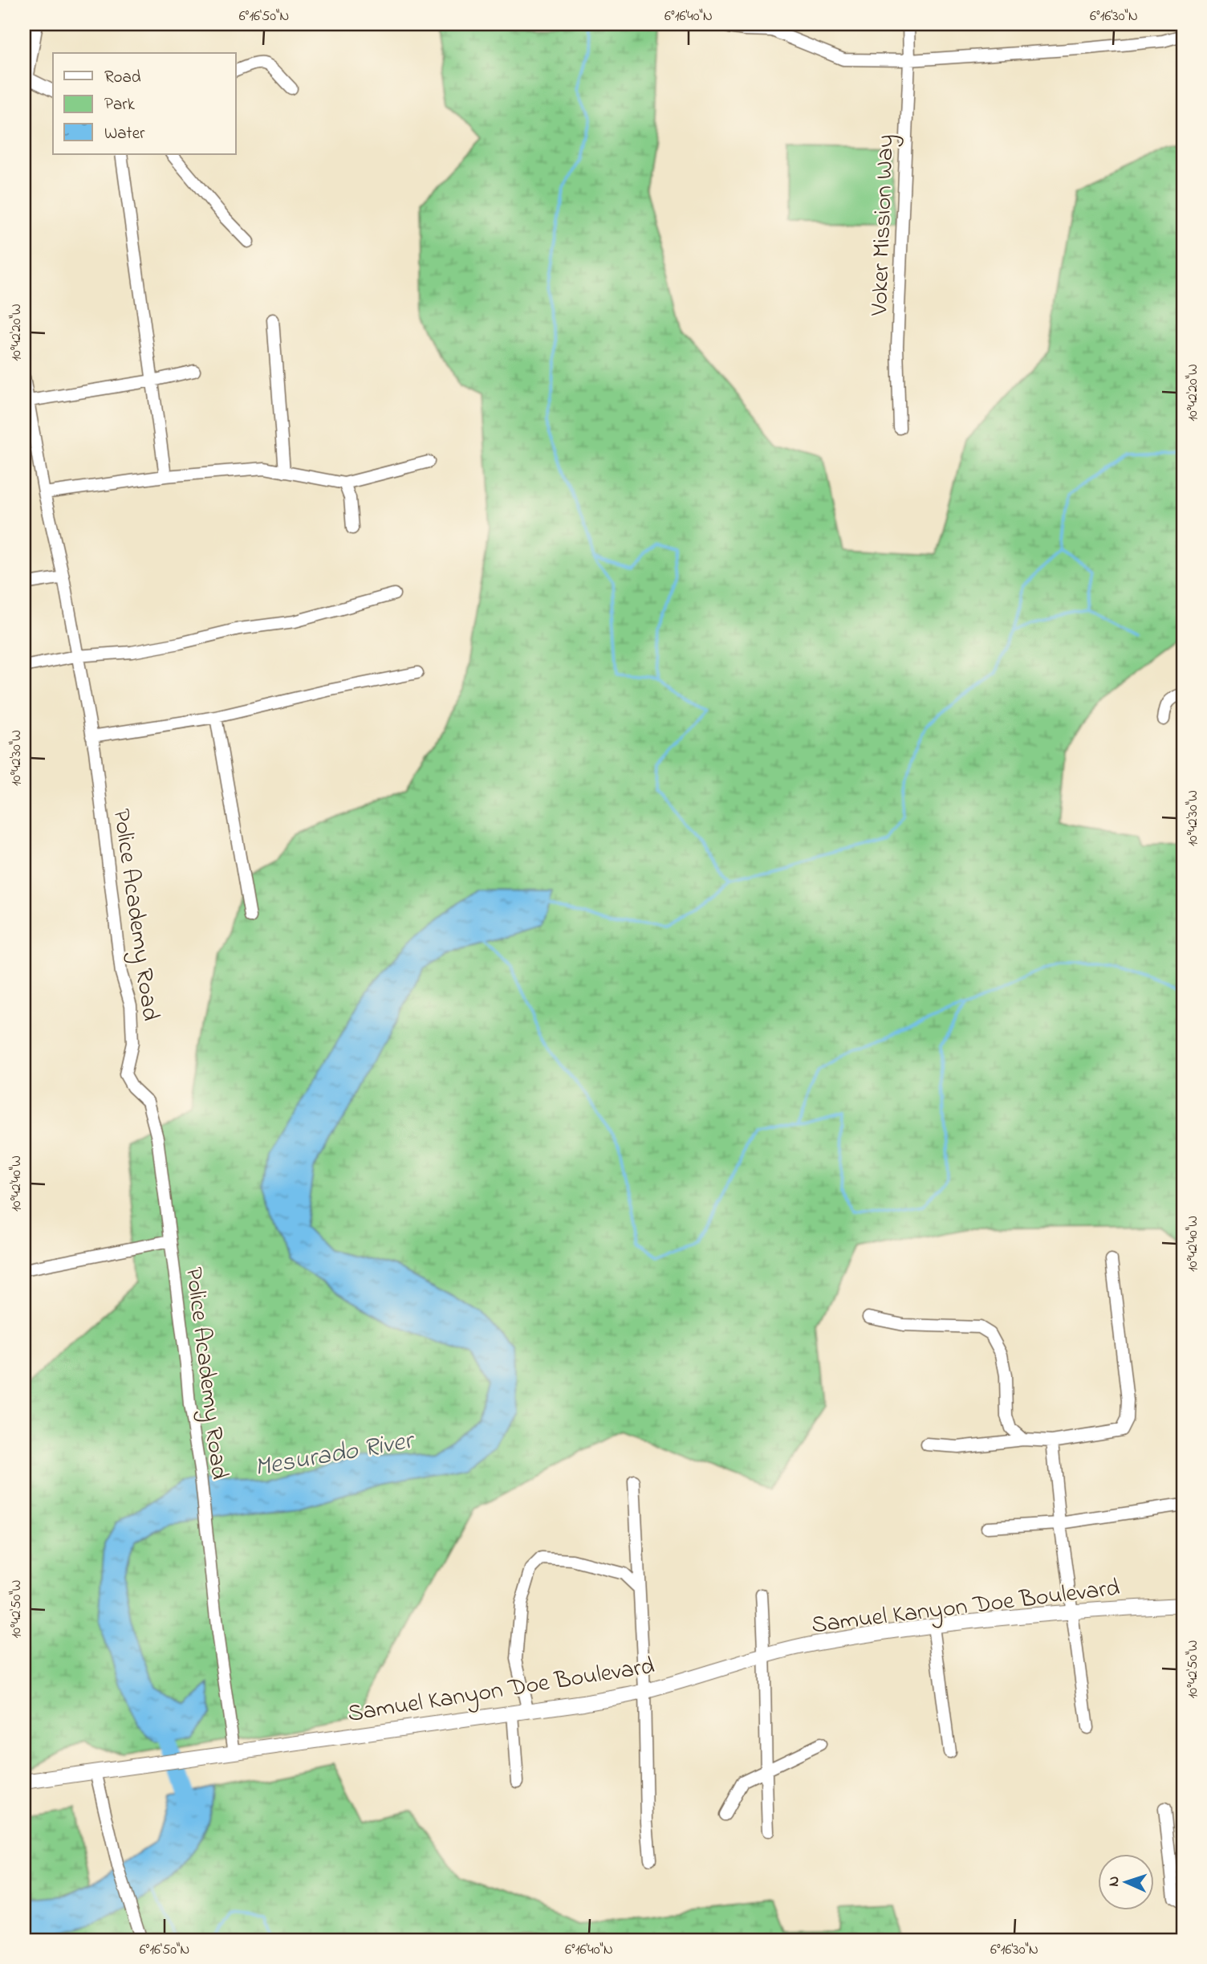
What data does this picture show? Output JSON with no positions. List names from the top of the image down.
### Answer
{
  "streets": {
    "street": ["Voker Mission Way", "Police Academy Road", "Samuel Kanyon Doe Boulevard"]
  },
  "crossings": [
    ["Police Academy Road", "Samuel Kanyon Doe Boulevard"]
  ],
  "water": ["Mesurado River"],
  "legend": ["Road", "Park", "Water"],
  "north": "left",
  "coordinates": [
    "6°16'50\"N",
    "6°16'40\"N",
    "6°16'30\"N",
    "10°42'20\"W",
    "10°42'30\"W",
    "10°42'40\"W",
    "10°42'50\"W"
  ]
}
